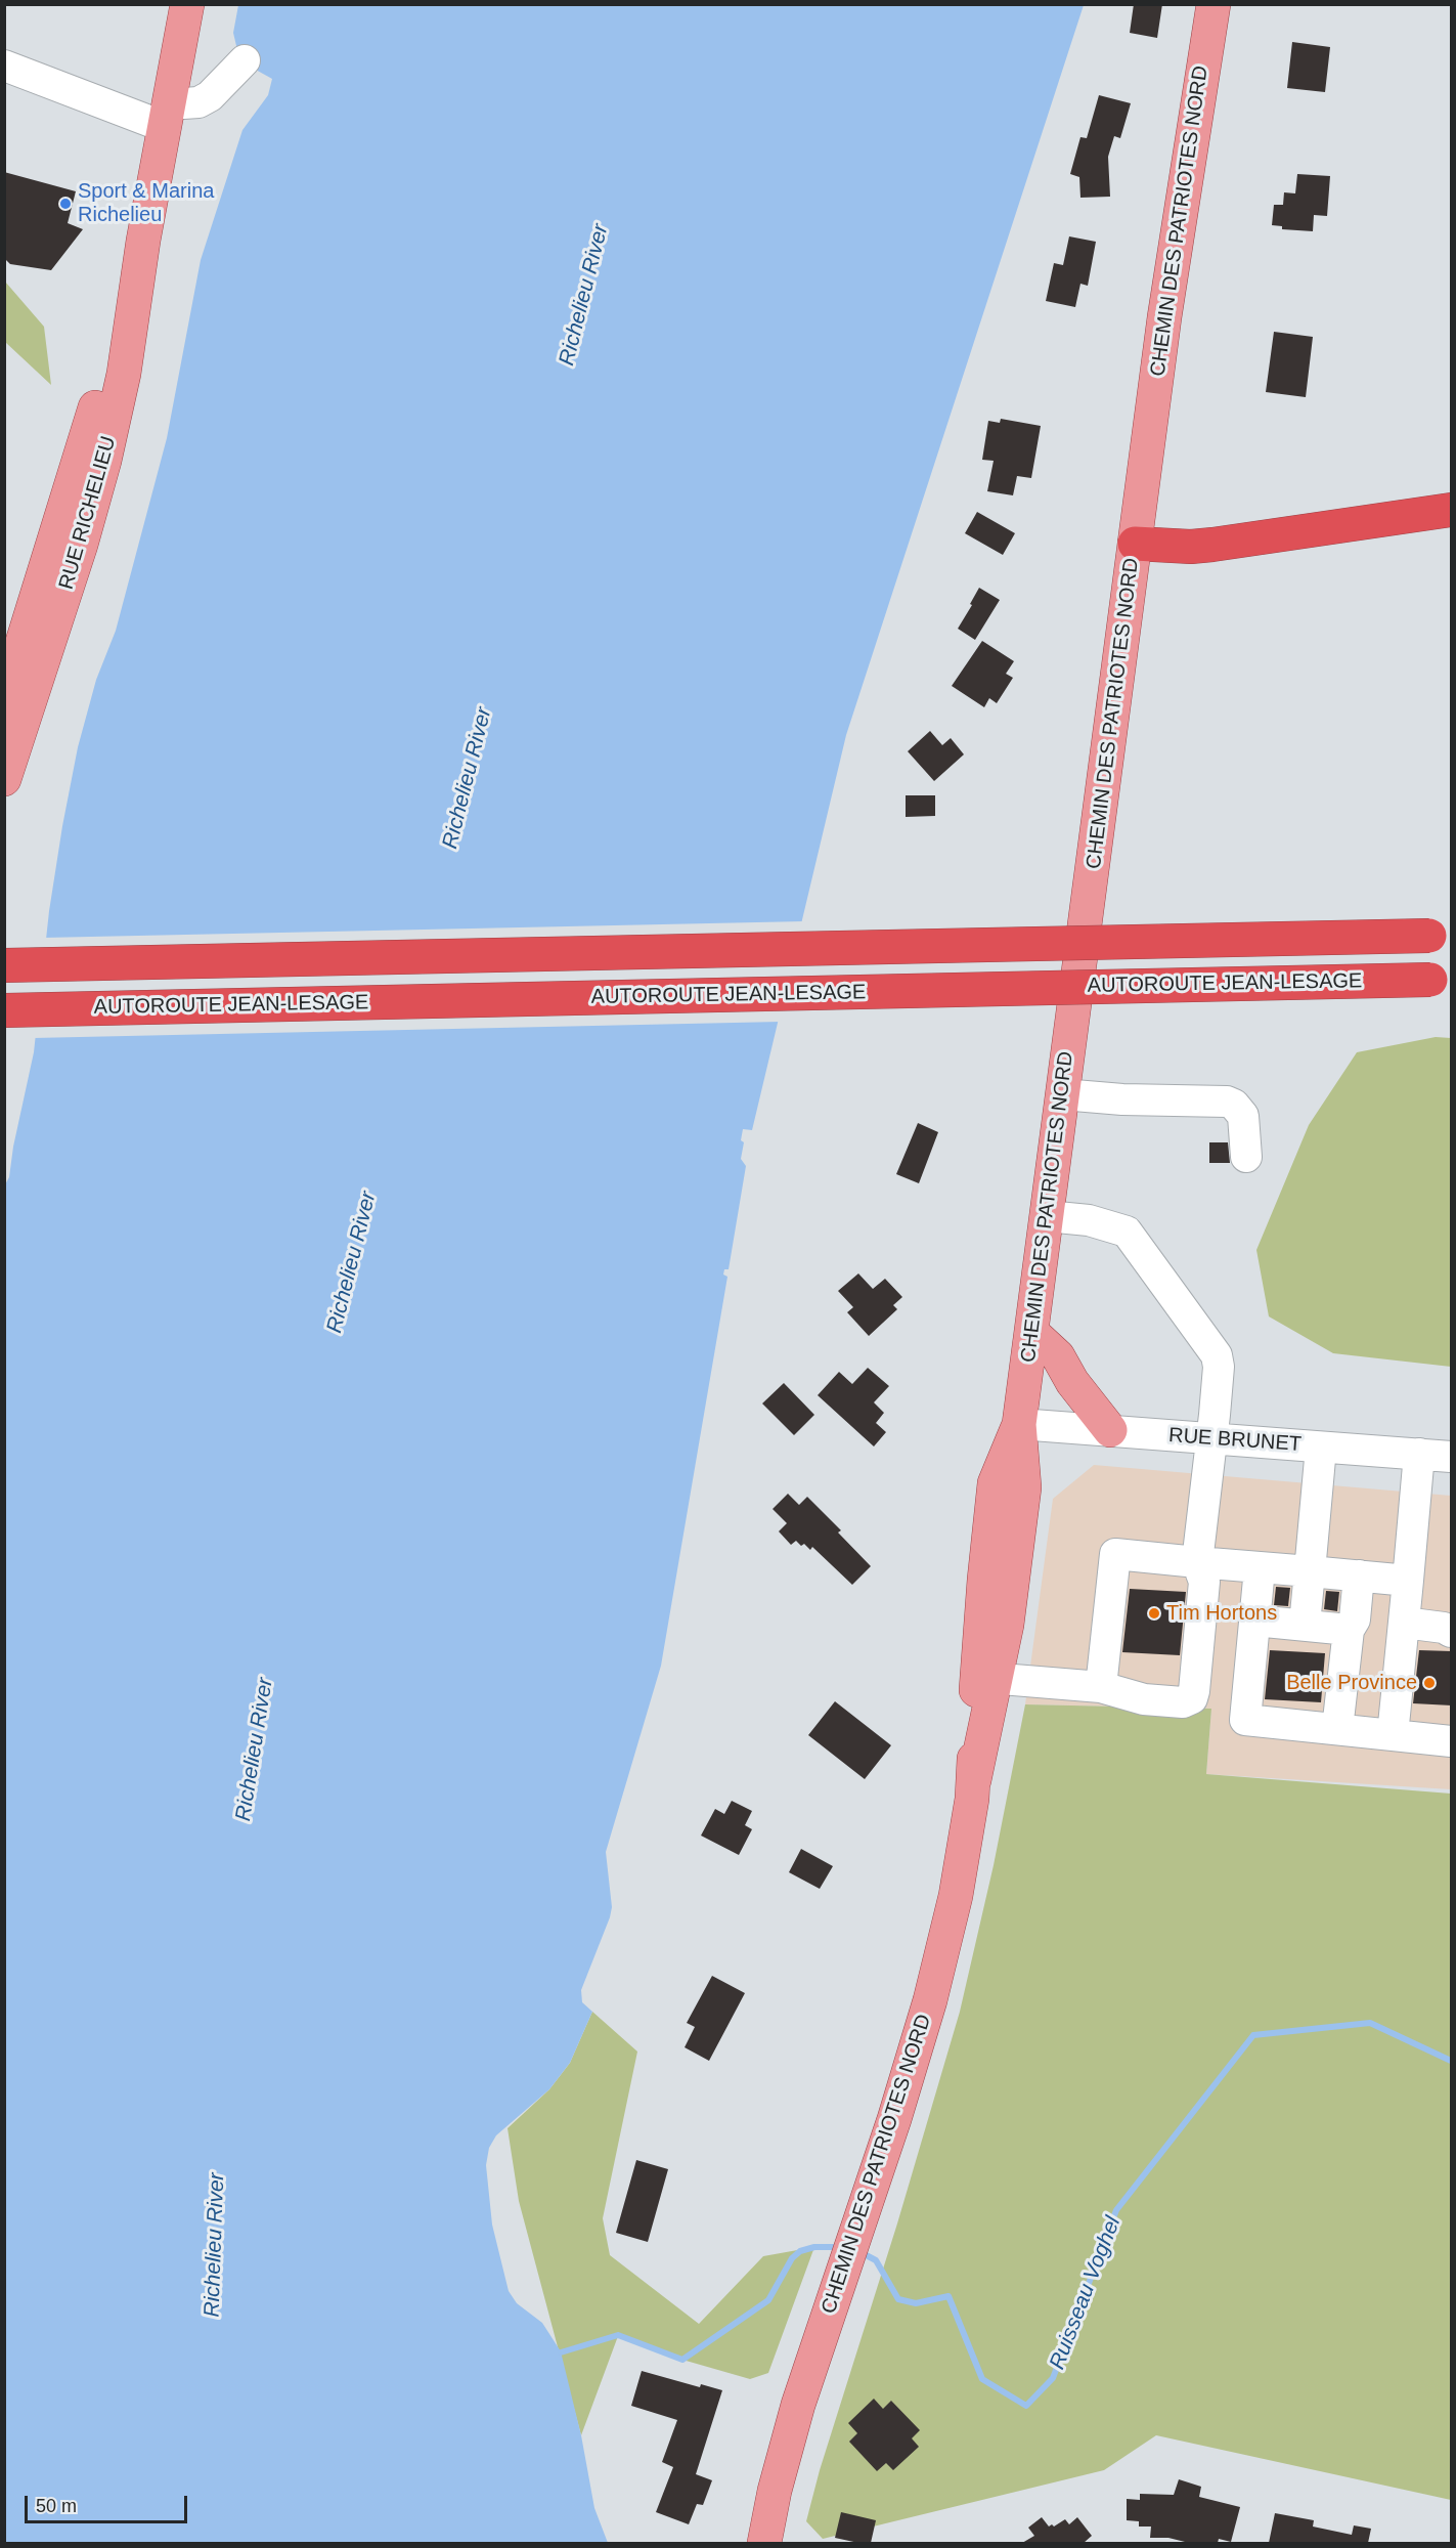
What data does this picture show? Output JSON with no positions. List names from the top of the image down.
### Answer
{
  "streets": {
    "highway": ["AUTOROUTE JEAN-LESAGE"],
    "main road": ["CHEMIN DES PATRIOTES NORD", "RUE RICHELIEU"],
    "street": ["RUE BRUNET"]
  },
  "crossings": [
    ["CHEMIN DES PATRIOTES NORD", "RUE BRUNET"]
  ],
  "water": ["Richelieu River", "Ruisseau Voghel"],
  "places": ["Sport & Marina Richelieu", "Tim Hortons", "Belle Province"],
  "scale_bar": "50 m"
}
